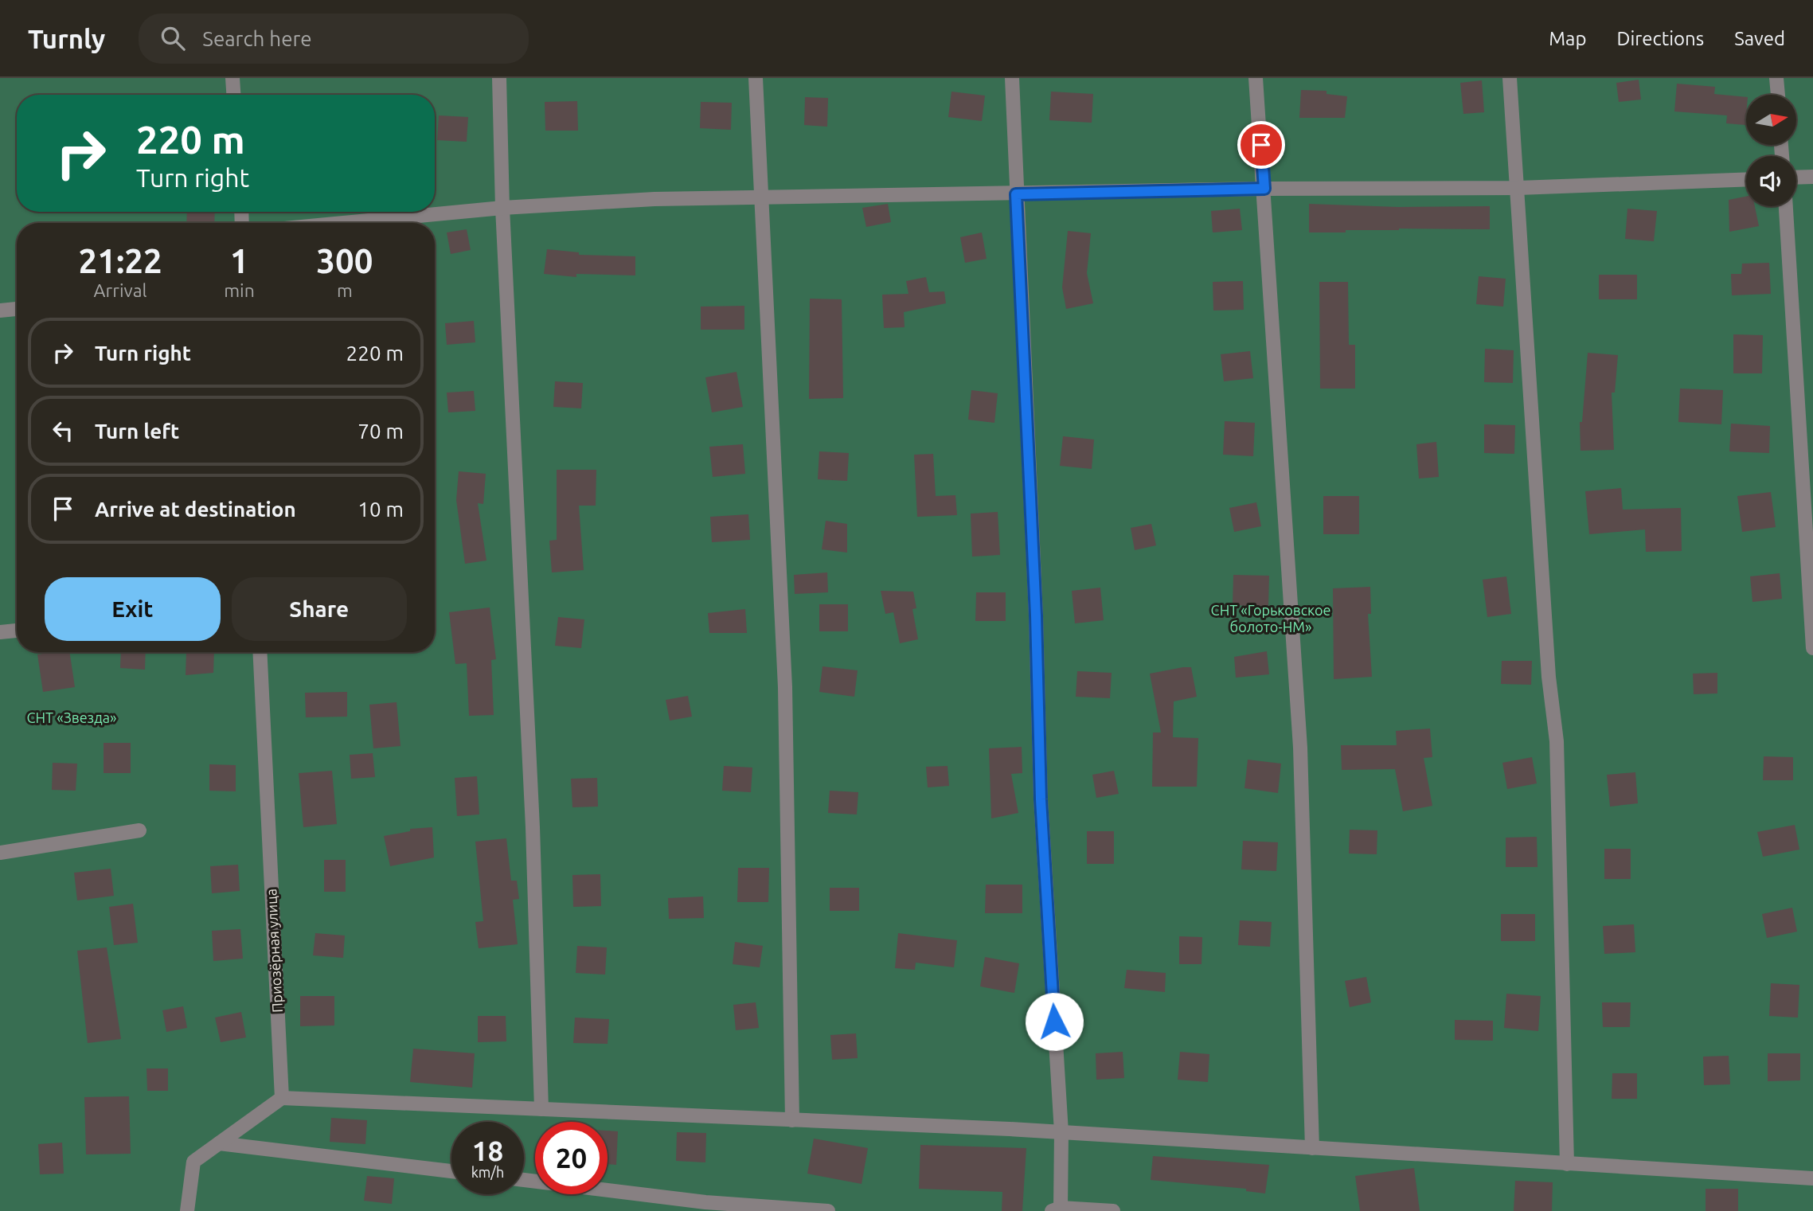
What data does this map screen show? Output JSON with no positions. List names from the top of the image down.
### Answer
{
  "streets": {
    "street": ["Приозёрная улица"]
  },
  "parks": ["СНТ «Горьковское болото-НМ»", "СНТ «Звезда»"],
  "north": "right",
  "page": {
    "header": "Turnly",
    "search": "Search here",
    "nav": ["Map", "Directions", "Saved"],
    "turn": ["220 m", "Turn right"],
    "eta": [
      "21:22",
      "Arrival",
      "1",
      "min",
      "300",
      "m"
    ],
    "list": [
      {
        "name": "Turn right",
        "value": "220 m"
      },
      {
        "name": "Turn left",
        "value": "70 m"
      },
      {
        "name": "Arrive at destination",
        "value": "10 m"
      }
    ],
    "buttons": ["Exit", "Share"],
    "speed": "18 km/h",
    "limit": "20"
  }
}
